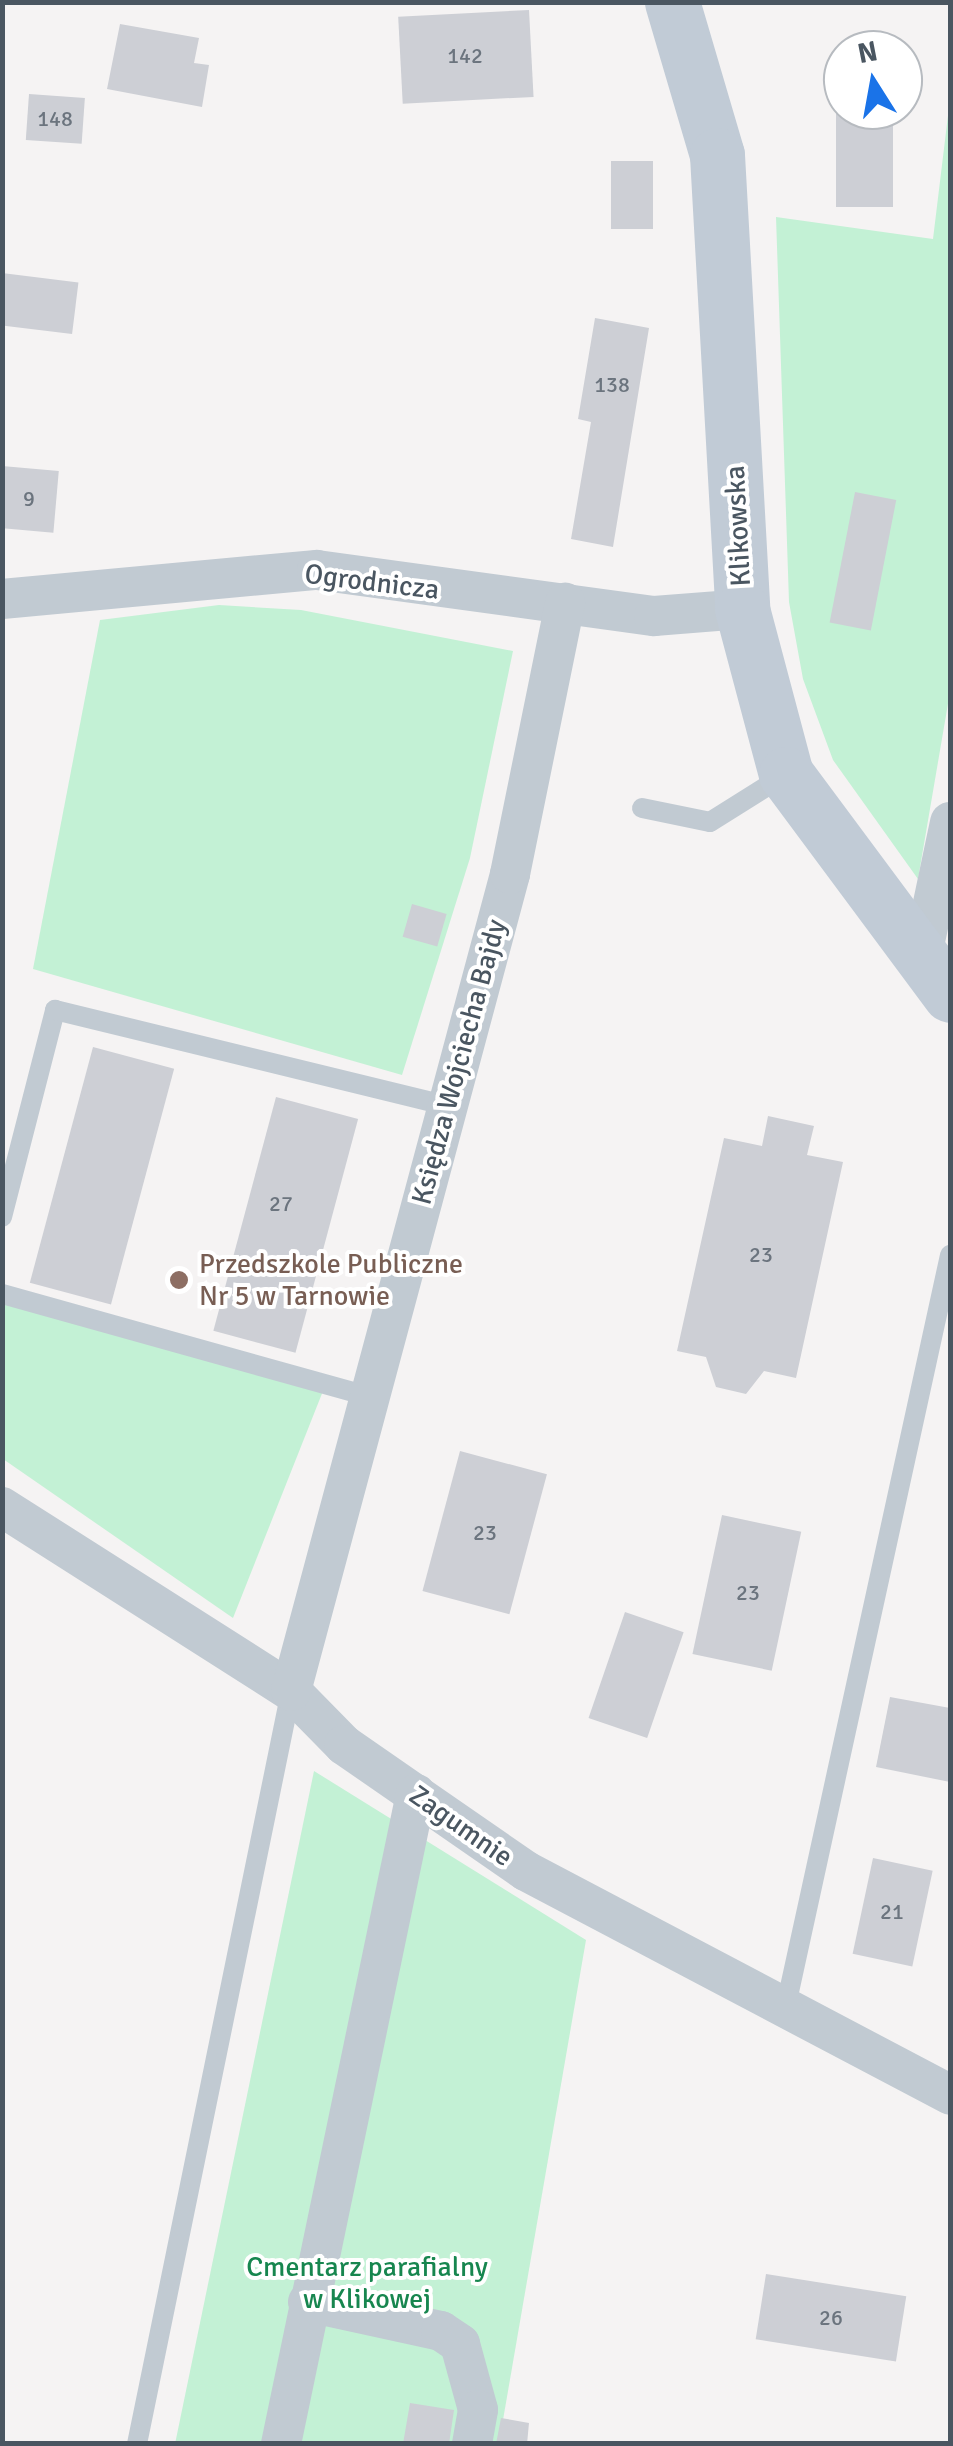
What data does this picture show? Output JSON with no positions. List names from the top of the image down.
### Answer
{
  "streets": {
    "street": [
      "Klikowska",
      "Ogrodnicza",
      "Księdza Wojciecha Bajdy",
      "Zagumnie"
    ]
  },
  "crossings": [
    ["Klikowska", "Ogrodnicza"],
    ["Ogrodnicza", "Księdza Wojciecha Bajdy"],
    ["Księdza Wojciecha Bajdy", "Zagumnie"]
  ],
  "parks": ["Cmentarz parafialny w Klikowej"],
  "places": ["Przedszkole Publiczne Nr 5 w Tarnowie"],
  "house_numbers": [
    "142",
    "148",
    "138",
    "9",
    "27",
    "23",
    "23",
    "23",
    "21",
    "26"
  ],
  "north": "top"
}
